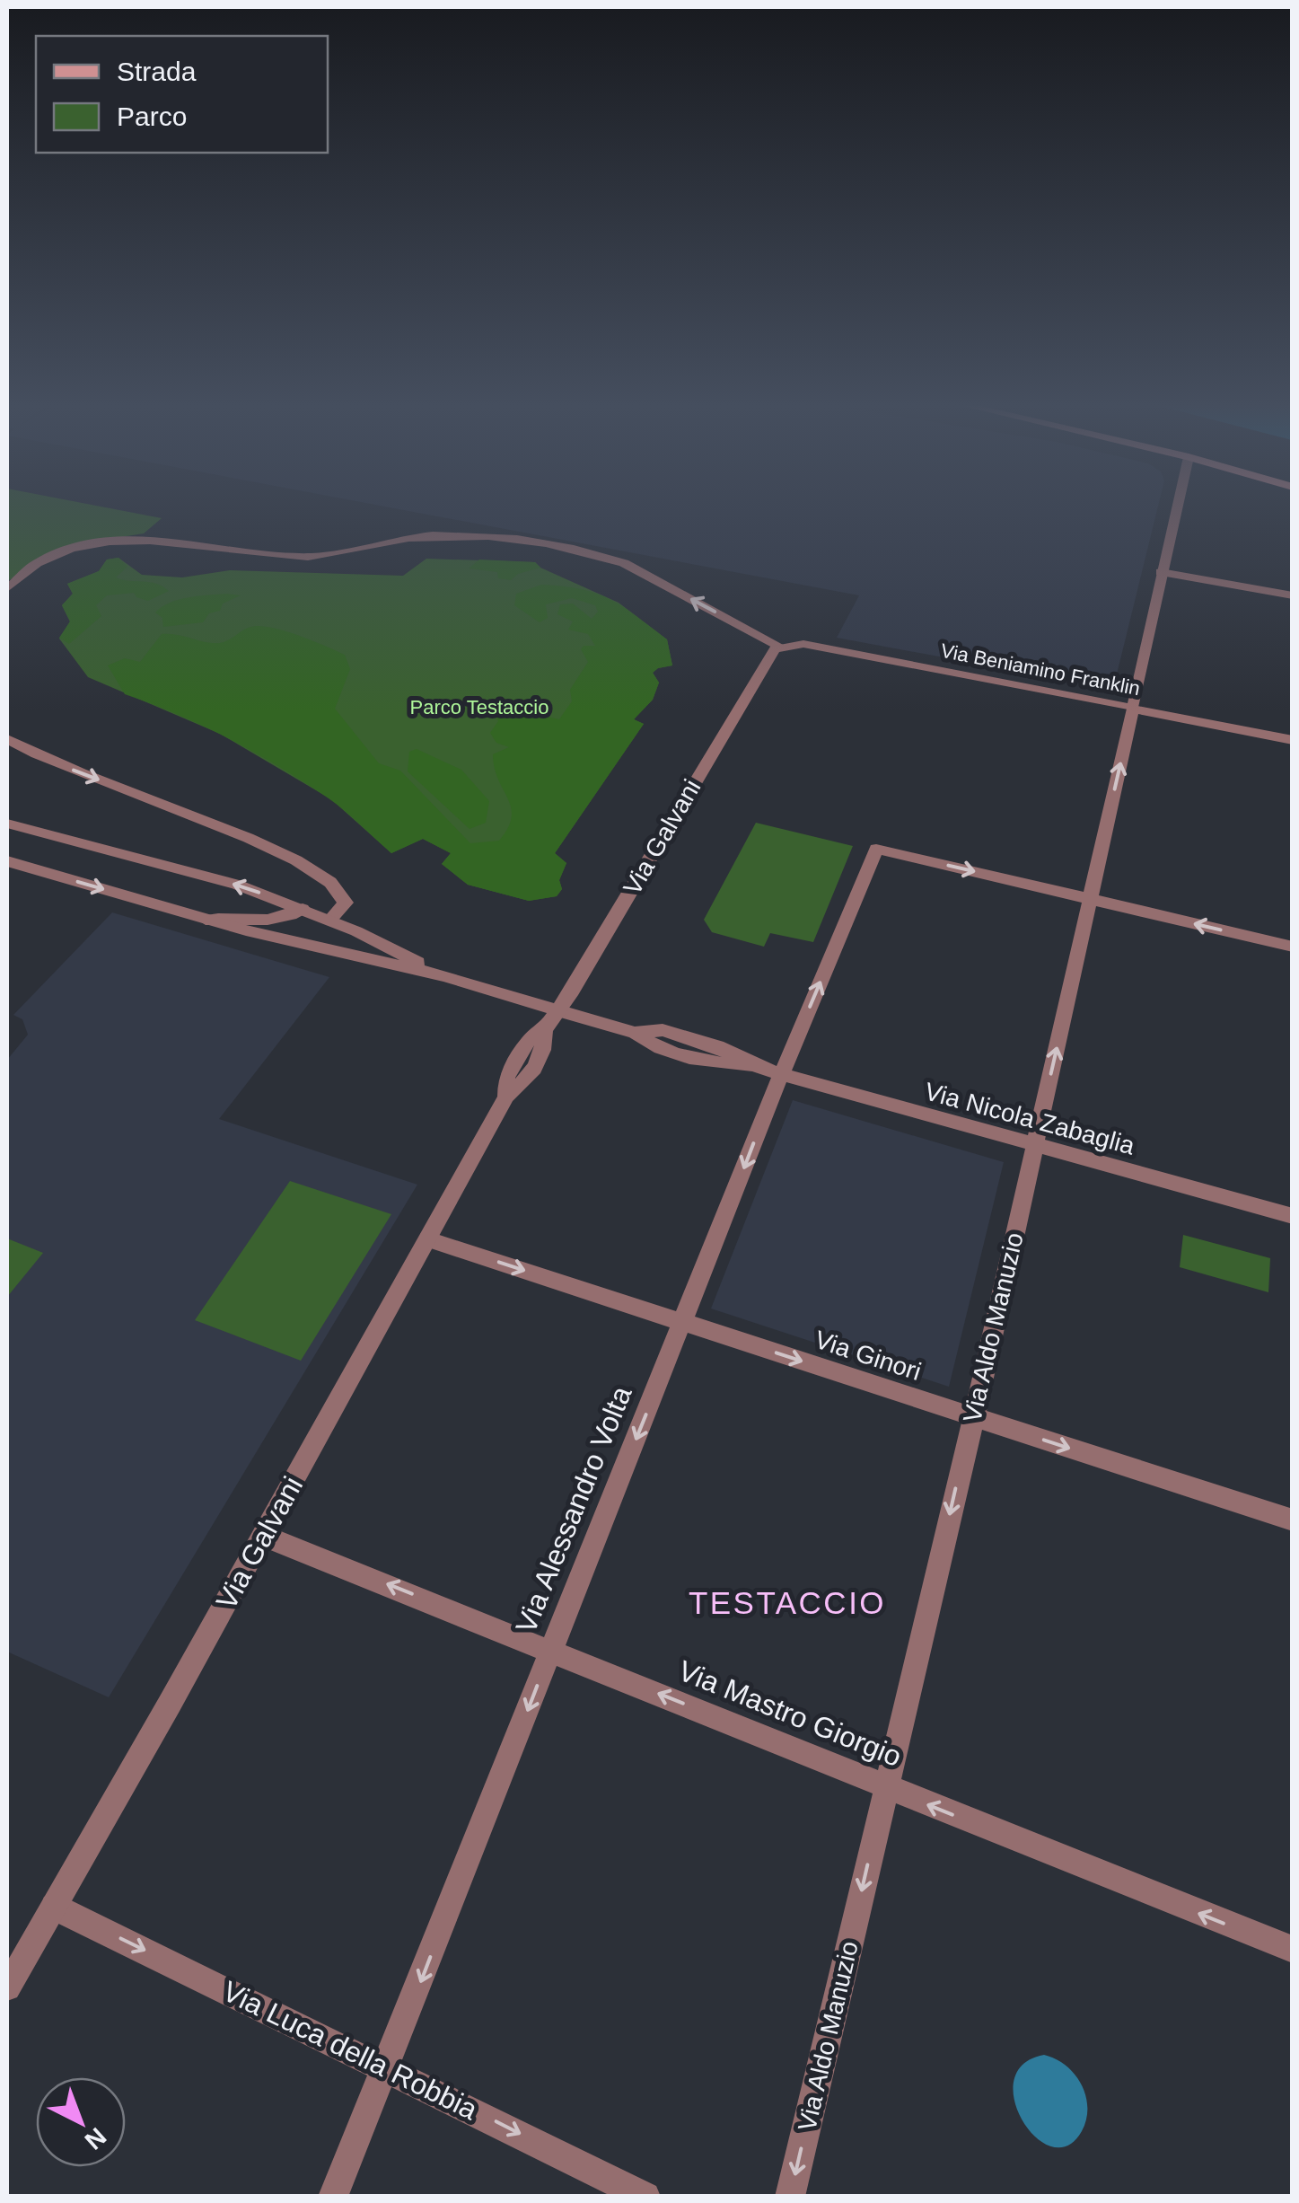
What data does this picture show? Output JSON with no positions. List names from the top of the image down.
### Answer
{
  "streets": {
    "street": [
      "Via Beniamino Franklin",
      "Via Galvani",
      "Via Nicola Zabaglia",
      "Via Aldo Manuzio",
      "Via Ginori",
      "Via Alessandro Volta",
      "Via Mastro Giorgio",
      "Via Luca della Robbia"
    ]
  },
  "crossings": [
    ["Via Beniamino Franklin", "Via Galvani"],
    ["Via Beniamino Franklin", "Via Aldo Manuzio"],
    ["Via Galvani", "Via Nicola Zabaglia"],
    ["Via Galvani", "Via Ginori"],
    ["Via Galvani", "Via Mastro Giorgio"],
    ["Via Galvani", "Via Luca della Robbia"],
    ["Via Nicola Zabaglia", "Via Aldo Manuzio"],
    ["Via Nicola Zabaglia", "Via Alessandro Volta"],
    ["Via Aldo Manuzio", "Via Ginori"],
    ["Via Aldo Manuzio", "Via Alessandro Volta"],
    ["Via Aldo Manuzio", "Via Mastro Giorgio"],
    ["Via Ginori", "Via Alessandro Volta"],
    ["Via Alessandro Volta", "Via Mastro Giorgio"],
    ["Via Alessandro Volta", "Via Luca della Robbia"]
  ],
  "one_way": ["Via Ginori", "Via Mastro Giorgio", "Via Luca della Robbia"],
  "districts": ["TESTACCIO"],
  "parks": ["Parco Testaccio"],
  "legend": ["Strada", "Parco"],
  "north": "bottom right"
}
